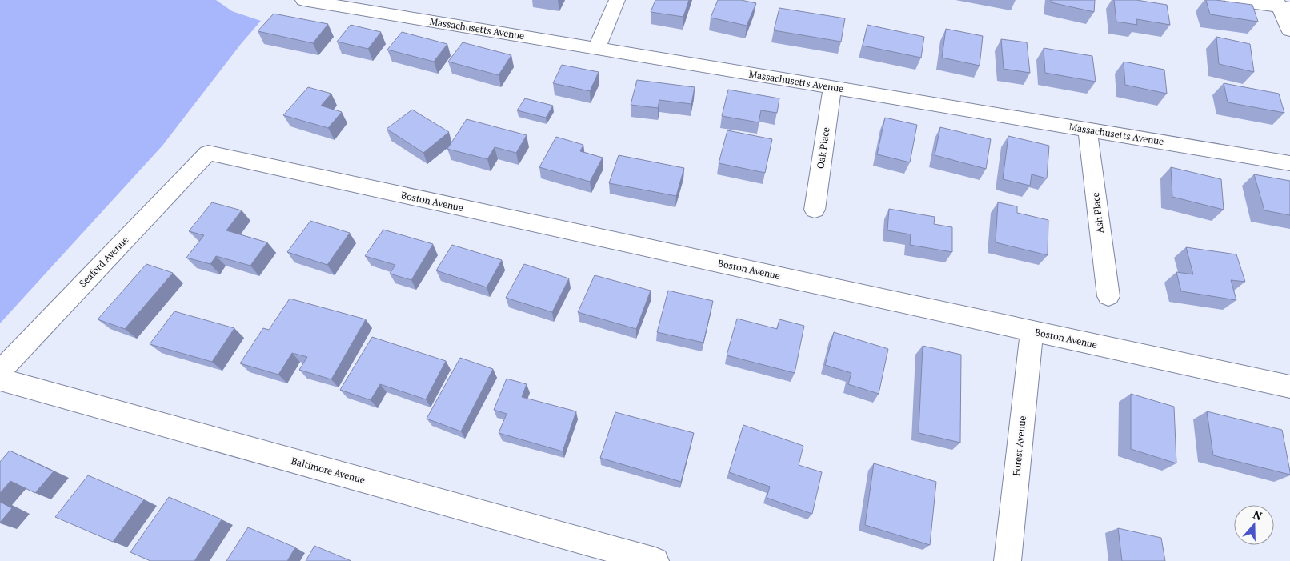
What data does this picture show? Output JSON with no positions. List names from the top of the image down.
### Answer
{
  "streets": {
    "street": [
      "Massachusetts Avenue",
      "Oak Place",
      "Boston Avenue",
      "Ash Place",
      "Seaford Avenue",
      "Forest Avenue",
      "Baltimore Avenue"
    ]
  },
  "crossings": [
    ["Massachusetts Avenue", "Oak Place"],
    ["Massachusetts Avenue", "Ash Place"],
    ["Boston Avenue", "Seaford Avenue"],
    ["Boston Avenue", "Forest Avenue"]
  ],
  "north": "top"
}
